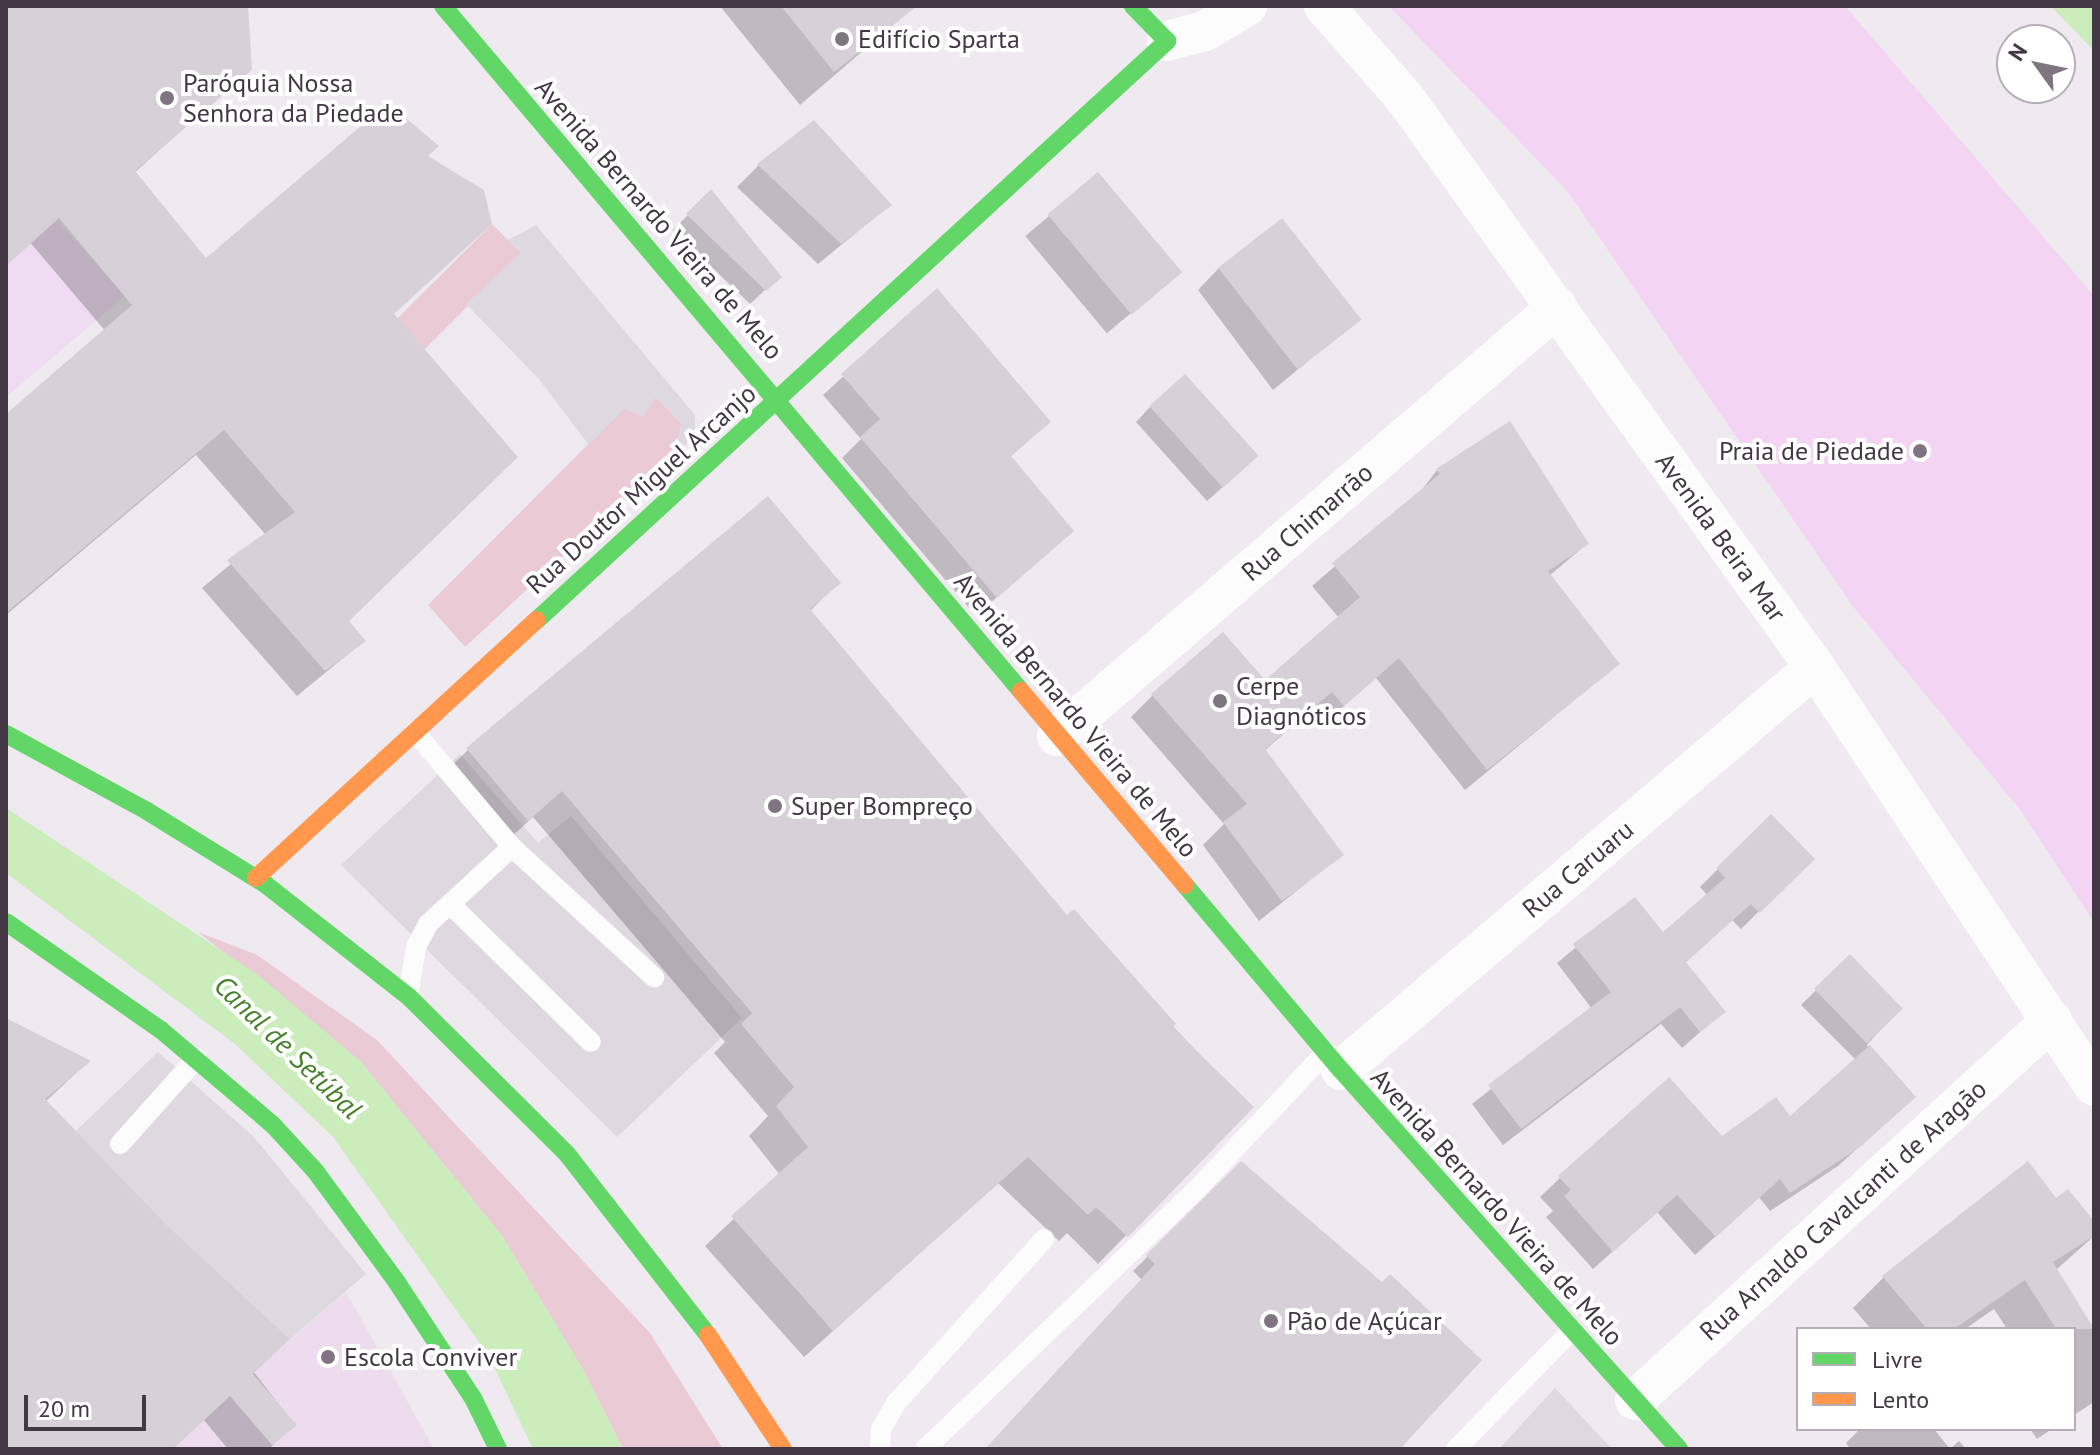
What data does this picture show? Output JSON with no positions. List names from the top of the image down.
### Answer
{
  "streets": {
    "main road": ["Avenida Bernardo Vieira de Melo", "Rua Doutor Miguel Arcanjo"],
    "street": [
      "Rua Chimarrão",
      "Avenida Beira Mar",
      "Rua Caruaru",
      "Rua Arnaldo Cavalcanti de Aragão"
    ]
  },
  "crossings": [
    ["Avenida Bernardo Vieira de Melo", "Rua Doutor Miguel Arcanjo"],
    ["Avenida Bernardo Vieira de Melo", "Rua Chimarrão"],
    ["Avenida Bernardo Vieira de Melo", "Rua Caruaru"],
    ["Avenida Bernardo Vieira de Melo", "Rua Arnaldo Cavalcanti de Aragão"],
    ["Rua Chimarrão", "Avenida Beira Mar"],
    ["Avenida Beira Mar", "Rua Caruaru"],
    ["Avenida Beira Mar", "Rua Arnaldo Cavalcanti de Aragão"]
  ],
  "water": ["Canal de Setúbal"],
  "places": [
    "Edifício Sparta",
    "Paróquia Nossa Senhora da Piedade",
    "Praia de Piedade",
    "Cerpe Diagnóticos",
    "Super Bompreço",
    "Pão de Açúcar",
    "Escola Conviver"
  ],
  "legend": ["Livre", "Lento"],
  "scale_bar": "20 m",
  "north": "top left"
}
